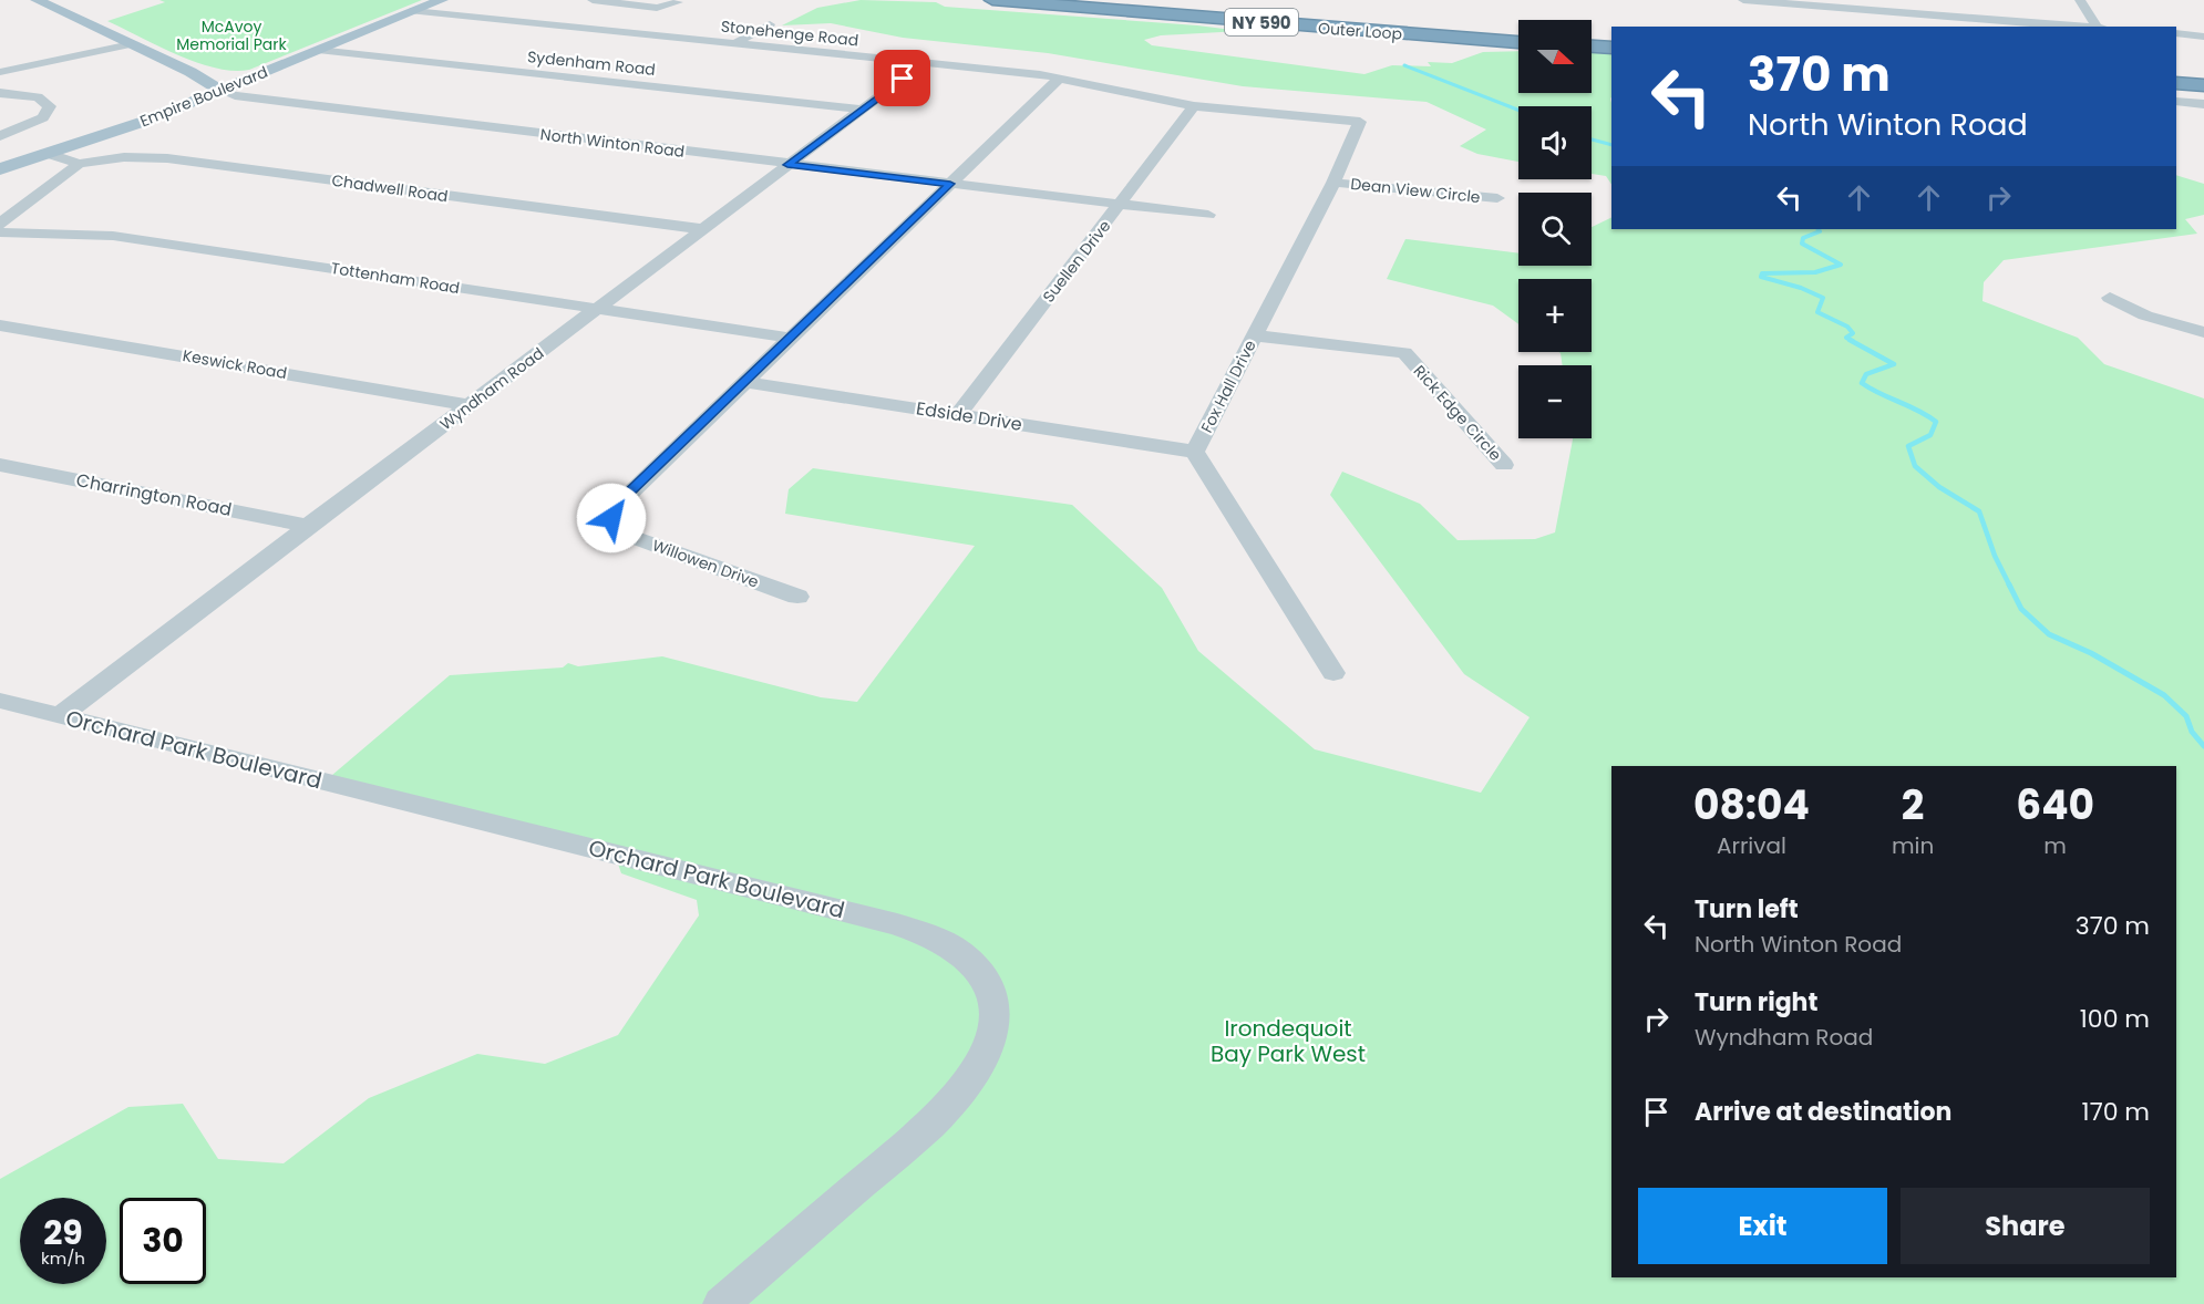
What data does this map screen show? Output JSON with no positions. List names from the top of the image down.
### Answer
{
  "streets": {
    "highway": ["NY 590", "Outer Loop"],
    "main road": ["Empire Boulevard", "North Winton Road"],
    "street": [
      "Stonehenge Road",
      "Sydenham Road",
      "Chadwell Road",
      "Dean View Circle",
      "Suellen Drive",
      "Tottenham Road",
      "Keswick Road",
      "Fox Hall Drive",
      "Wyndham Road",
      "Rick Edge Circle",
      "Edside Drive",
      "Charrington Road",
      "Willowen Drive",
      "Orchard Park Boulevard"
    ]
  },
  "crossings": [
    ["Stonehenge Road", "Empire Boulevard"],
    ["Stonehenge Road", "Suellen Drive"],
    ["Stonehenge Road", "Fox Hall Drive"],
    ["Stonehenge Road", "Wyndham Road"],
    ["Stonehenge Road", "Willowen Drive"],
    ["Sydenham Road", "Empire Boulevard"],
    ["Sydenham Road", "Wyndham Road"],
    ["Empire Boulevard", "North Winton Road"],
    ["North Winton Road", "Suellen Drive"],
    ["North Winton Road", "Wyndham Road"],
    ["North Winton Road", "Willowen Drive"],
    ["Chadwell Road", "Wyndham Road"],
    ["Dean View Circle", "Fox Hall Drive"],
    ["Suellen Drive", "Edside Drive"],
    ["Tottenham Road", "Wyndham Road"],
    ["Tottenham Road", "Willowen Drive"],
    ["Keswick Road", "Wyndham Road"],
    ["Fox Hall Drive", "Rick Edge Circle"],
    ["Fox Hall Drive", "Edside Drive"],
    ["Wyndham Road", "Charrington Road"],
    ["Wyndham Road", "Orchard Park Boulevard"],
    ["Edside Drive", "Willowen Drive"]
  ],
  "parks": ["McAvoy Memorial Park", "Irondequoit Bay Park West"],
  "north": "right",
  "page": {
    "map_buttons": ["+", "−"],
    "turn": ["370 m", "North Winton Road"],
    "eta": [
      "08:04",
      "Arrival",
      "2",
      "min",
      "640",
      "m"
    ],
    "list": [
      {
        "name": "Turn left",
        "note": "North Winton Road",
        "value": "370 m"
      },
      {
        "name": "Turn right",
        "note": "Wyndham Road",
        "value": "100 m"
      },
      {
        "name": "Arrive at destination",
        "value": "170 m"
      }
    ],
    "buttons": ["Exit", "Share"],
    "speed": "29 km/h",
    "limit": "30"
  }
}
